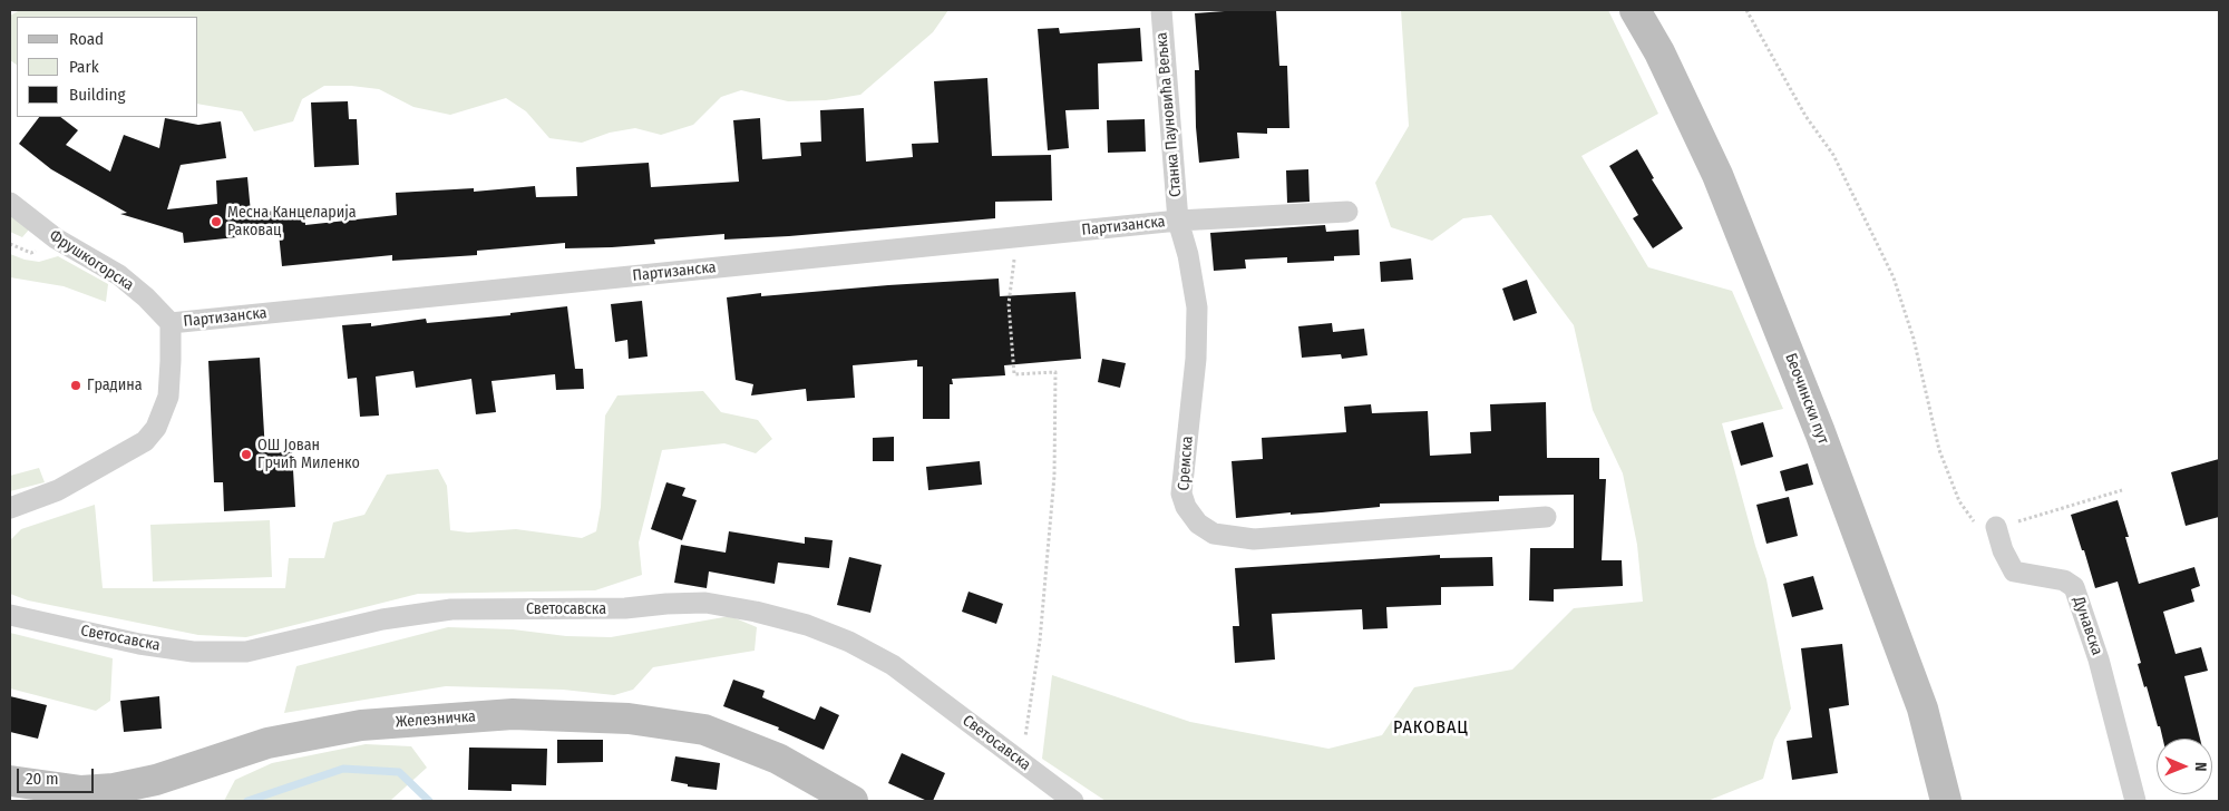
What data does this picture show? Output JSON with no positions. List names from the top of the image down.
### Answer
{
  "streets": {
    "street": [
      "Станка Пауновића Вељка",
      "Партизанска",
      "Фрушкогорска",
      "Беочински пут",
      "Сремска",
      "Светосавска",
      "Дунавска",
      "Железничка"
    ]
  },
  "crossings": [
    ["Станка Пауновића Вељка", "Партизанска"],
    ["Станка Пауновића Вељка", "Сремска"],
    ["Партизанска", "Фрушкогорска"],
    ["Партизанска", "Сремска"]
  ],
  "districts": ["РАКОВАЦ"],
  "places": ["Месна Канцеларија Раковац", "Градина", "ОШ Јован Грчић Миленко"],
  "legend": ["Road", "Park", "Building"],
  "scale_bar": "20 m",
  "north": "right"
}
